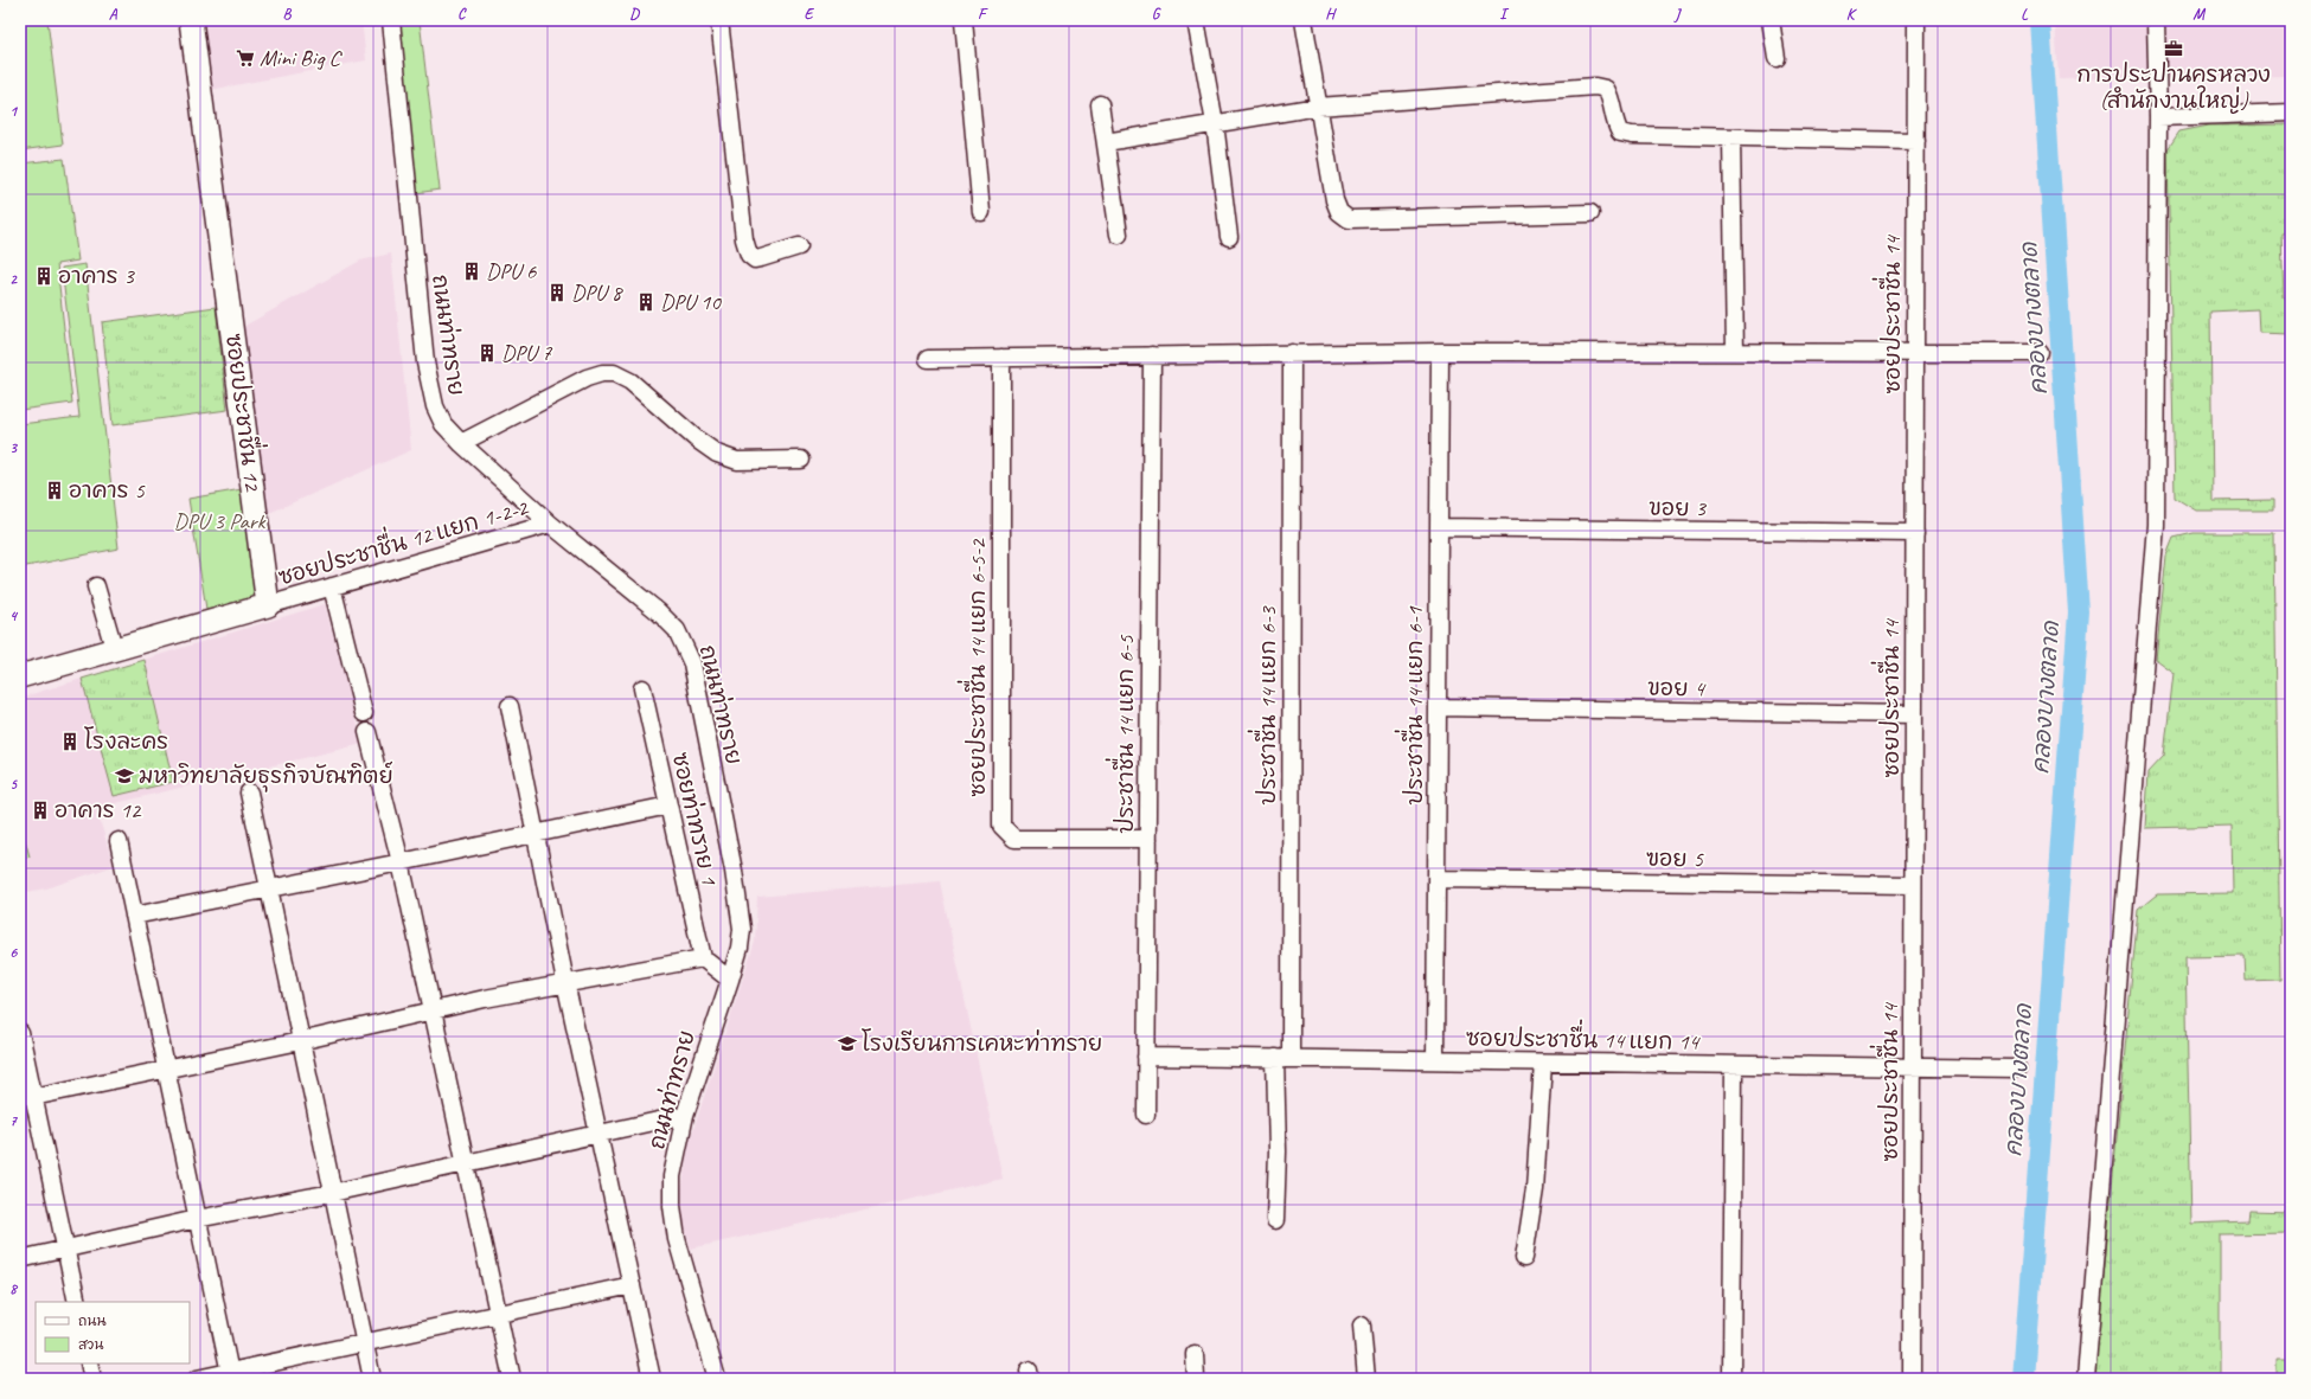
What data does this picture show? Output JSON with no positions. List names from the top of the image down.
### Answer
{
  "streets": {
    "main road": ["ซอยประชาชื่น 12"],
    "street": [
      "ซอยประชาชื่น 14",
      "ถนนท่าทราย",
      "ขอย 3",
      "ซอยประชาชื่น 12 แยก 1-2-2",
      "ซอยประชาชื่น 14 แยก 6-5-2",
      "ขอย 4",
      "ประชาชื่น 14 แยก 6-3",
      "ประชาชื่น 14 แยก 6-1",
      "ประชาชื่น 14 แยก 6-5",
      "ซอยท่าทราย 1",
      "ฃอย 5",
      "ซอยประชาชื่น 14 แยก 14"
    ]
  },
  "crossings": [
    ["ซอยประชาชื่น 14", "ขอย 3"],
    ["ซอยประชาชื่น 14", "ขอย 4"],
    ["ซอยประชาชื่น 14", "ฃอย 5"],
    ["ซอยประชาชื่น 14", "ซอยประชาชื่น 14 แยก 14"],
    ["ถนนท่าทราย", "ซอยประชาชื่น 12 แยก 1-2-2"],
    ["ซอยประชาชื่น 12", "ซอยประชาชื่น 12 แยก 1-2-2"],
    ["ขอย 3", "ประชาชื่น 14 แยก 6-1"],
    ["ซอยประชาชื่น 14 แยก 6-5-2", "ประชาชื่น 14 แยก 6-5"],
    ["ขอย 4", "ประชาชื่น 14 แยก 6-1"],
    ["ประชาชื่น 14 แยก 6-3", "ซอยประชาชื่น 14 แยก 14"],
    ["ประชาชื่น 14 แยก 6-1", "ฃอย 5"],
    ["ประชาชื่น 14 แยก 6-1", "ซอยประชาชื่น 14 แยก 14"],
    ["ประชาชื่น 14 แยก 6-5", "ซอยประชาชื่น 14 แยก 14"]
  ],
  "water": ["คลองบางตลาด"],
  "parks": ["DPU 3 Park"],
  "places": {
    "office": ["การประปานครหลวง (สำนักงานใหญ่)"],
    "supermarket": ["Mini Big C"],
    "building": [
      "DPU 6",
      "อาคาร 3",
      "DPU 8",
      "DPU 10",
      "DPU 7",
      "อาคาร 5",
      "โรงละคร",
      "อาคาร 12"
    ],
    "school or university": ["มหาวิทยาลัยธุรกิจบัณฑิตย์", "โรงเรียนการเคหะท่าทราย"]
  },
  "legend": ["ถนน", "สวน"],
  "grid": {
    "columns": [
      "A",
      "B",
      "C",
      "D",
      "E",
      "F",
      "G",
      "H",
      "I",
      "J",
      "K",
      "L",
      "M"
    ],
    "rows": [
      "1",
      "2",
      "3",
      "4",
      "5",
      "6",
      "7",
      "8"
    ]
  }
}
